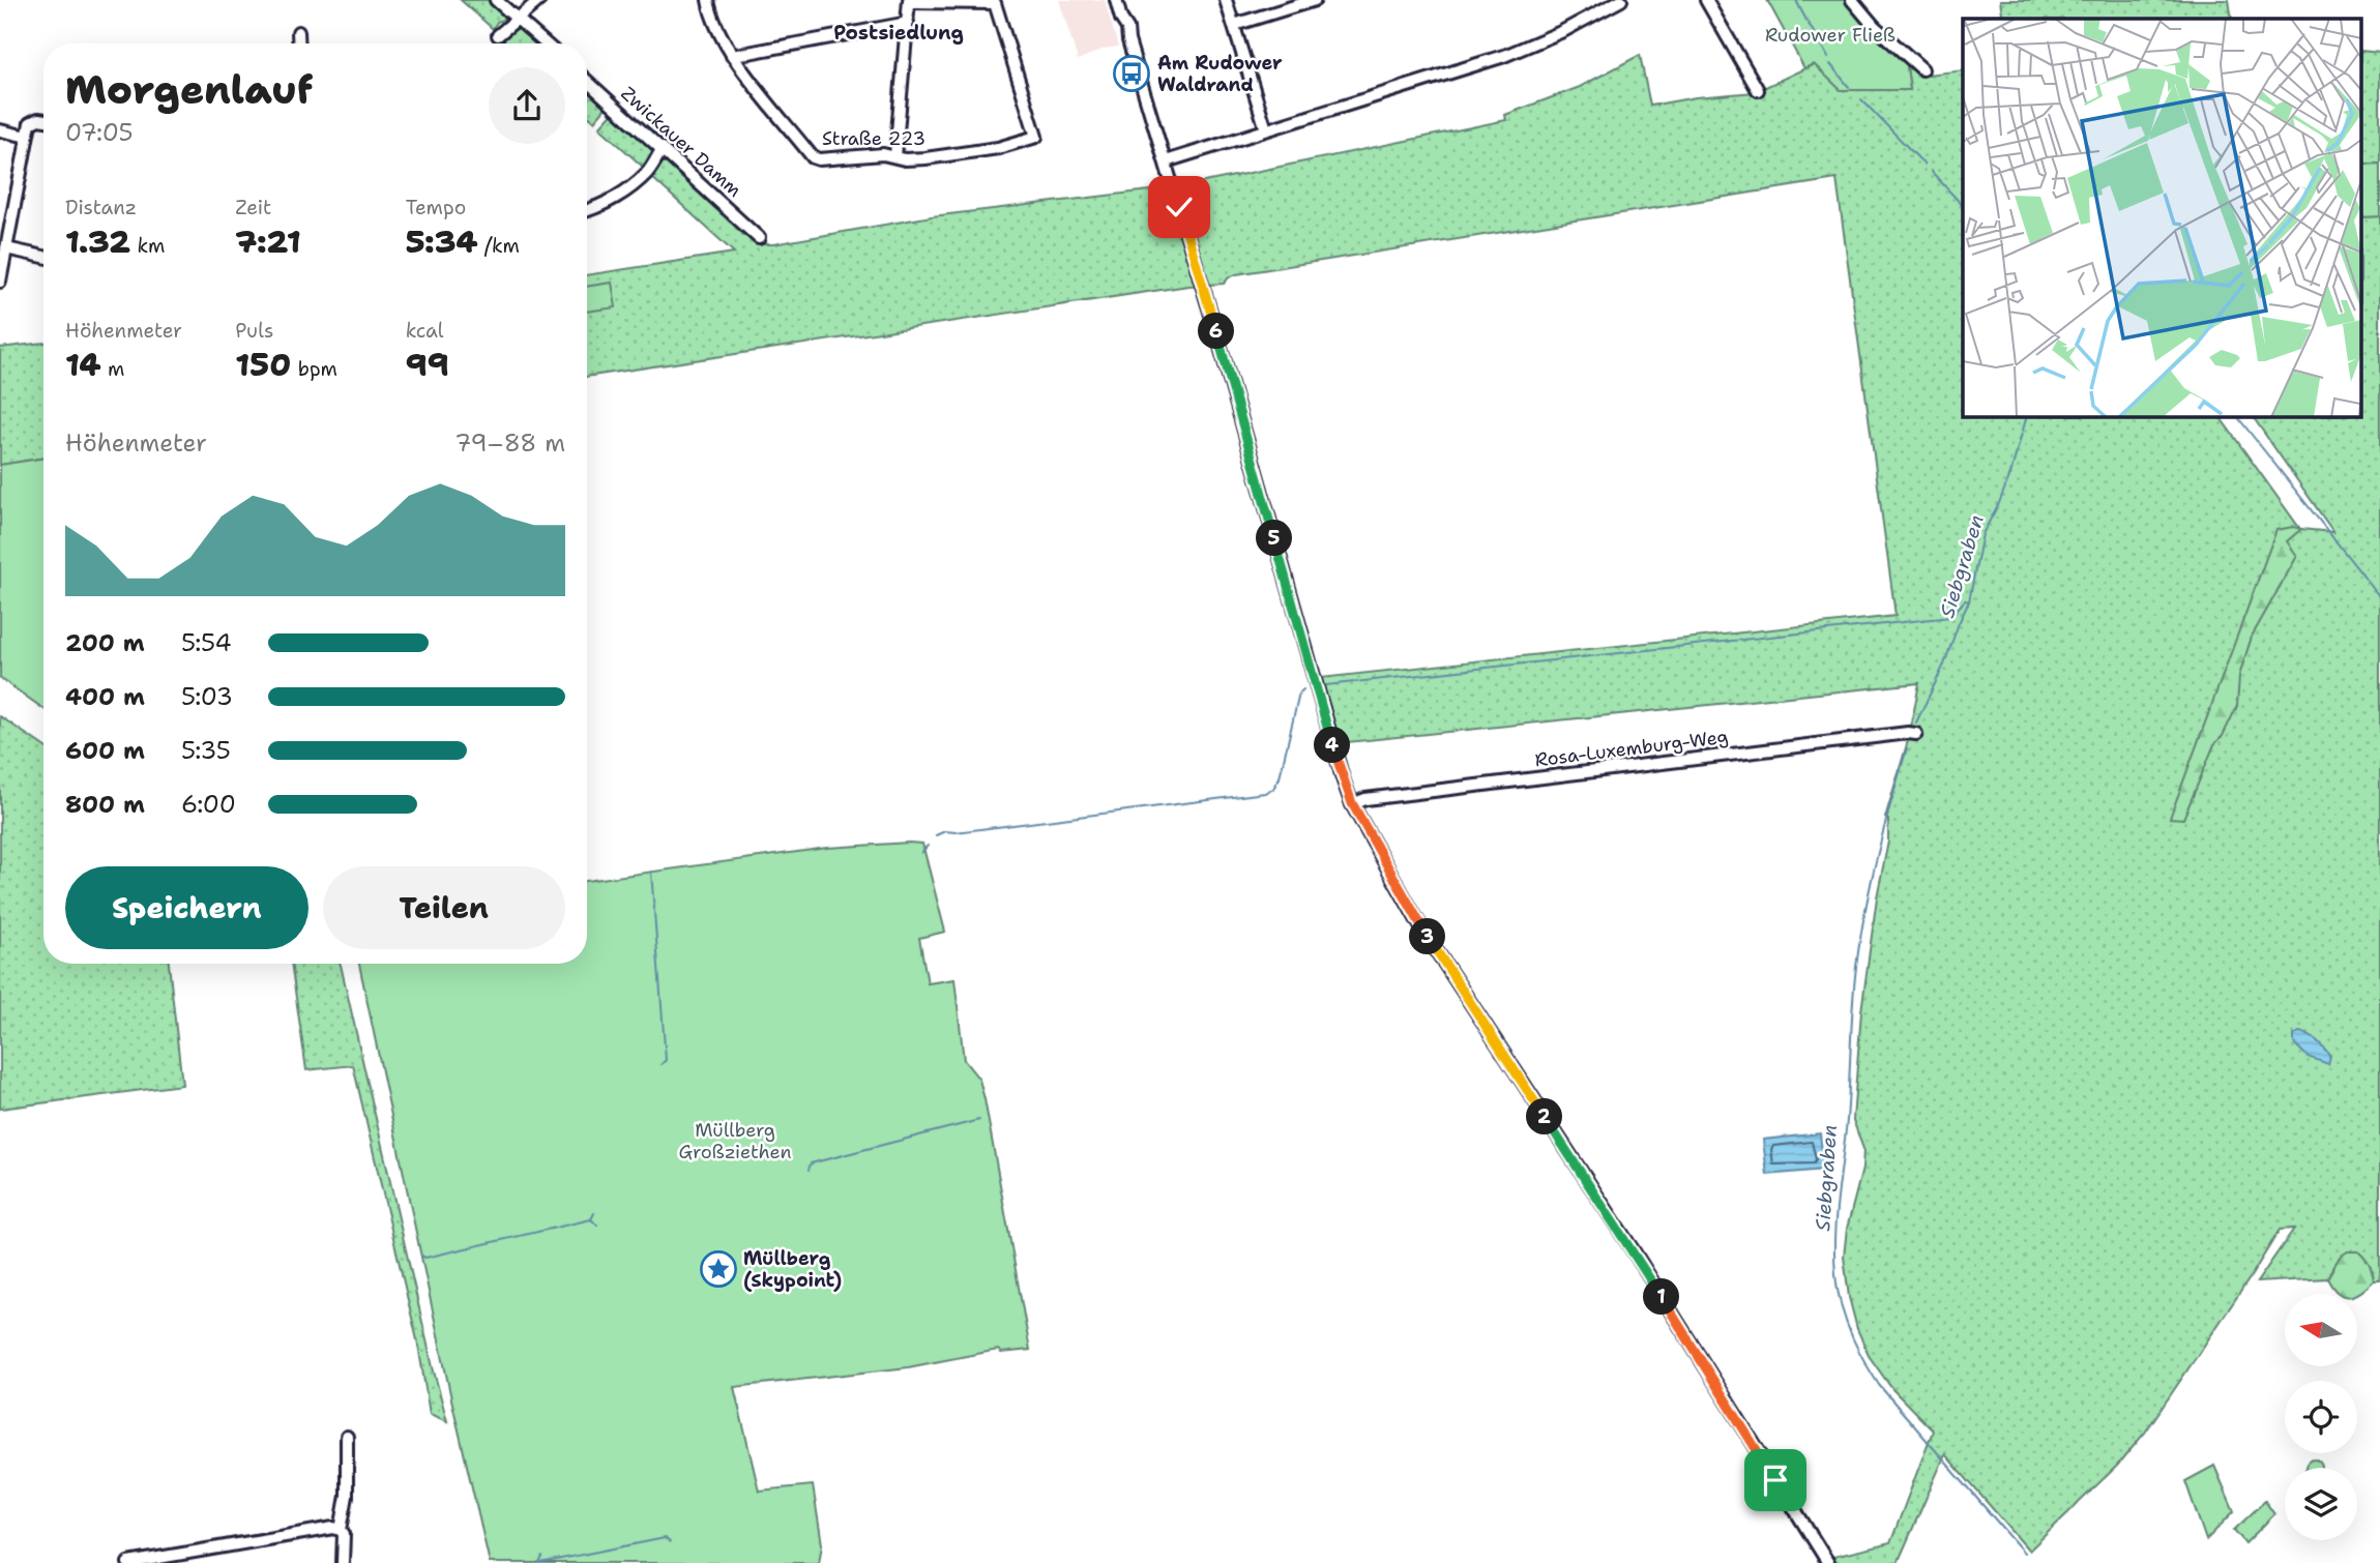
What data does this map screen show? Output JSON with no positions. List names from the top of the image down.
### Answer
{
  "streets": {
    "street": ["Straße 223", "Zwickauer Damm", "Rosa-Luxemburg-Weg"]
  },
  "districts": ["Postsiedlung"],
  "water": ["Siebgraben"],
  "parks": ["Rudower Fließ", "Müllberg Großziethen"],
  "places": {
    "bus stop": ["Am Rudower Waldrand"],
    "place": ["Müllberg (Skypoint)"]
  },
  "north": "left",
  "page": {
    "heading": ["Morgenlauf", "07:05"],
    "stats": [
      ["Distanz", "1.32 km"],
      ["Zeit", "7:21"],
      ["Tempo", "5:34 /km"],
      ["Höhenmeter", "14 m"],
      ["Puls", "150 bpm"],
      ["kcal", "99"]
    ],
    "pins": [
      "6",
      "5",
      "4",
      "3",
      "2",
      "1"
    ],
    "chart": ["Höhenmeter", "79–88 m"],
    "list": [
      {
        "name": "200 m",
        "note": "5:54"
      },
      {
        "name": "400 m",
        "note": "5:03"
      },
      {
        "name": "600 m",
        "note": "5:35"
      },
      {
        "name": "800 m",
        "note": "6:00"
      }
    ],
    "buttons": ["Speichern", "Teilen"]
  }
}
